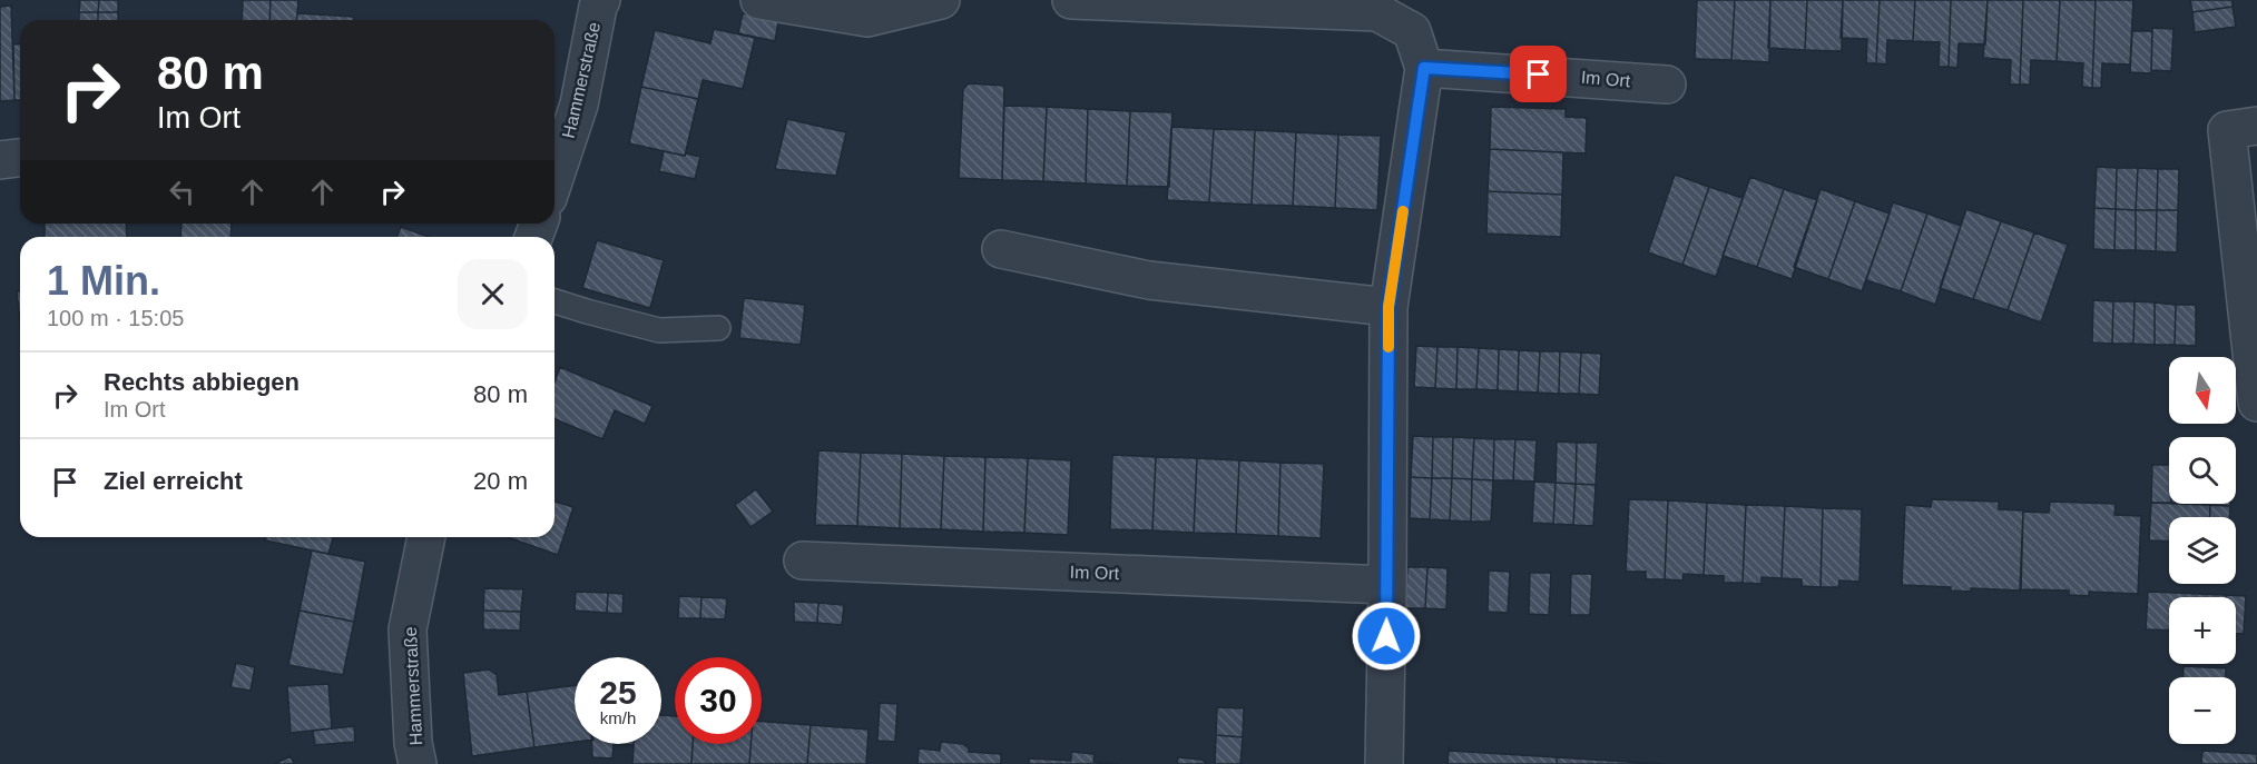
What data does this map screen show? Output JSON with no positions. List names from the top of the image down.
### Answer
{
  "streets": {
    "street": ["Im Ort", "Hammerstraße"]
  },
  "north": "bottom",
  "page": {
    "turn": ["80 m", "Im Ort"],
    "heading": ["1 Min.", "100 m · 15:05"],
    "list": [
      {
        "name": "Rechts abbiegen",
        "note": "Im Ort",
        "value": "80 m"
      },
      {
        "name": "Ziel erreicht",
        "value": "20 m"
      }
    ],
    "map_buttons": ["+", "−"],
    "speed": "25 km/h",
    "limit": "30"
  }
}
